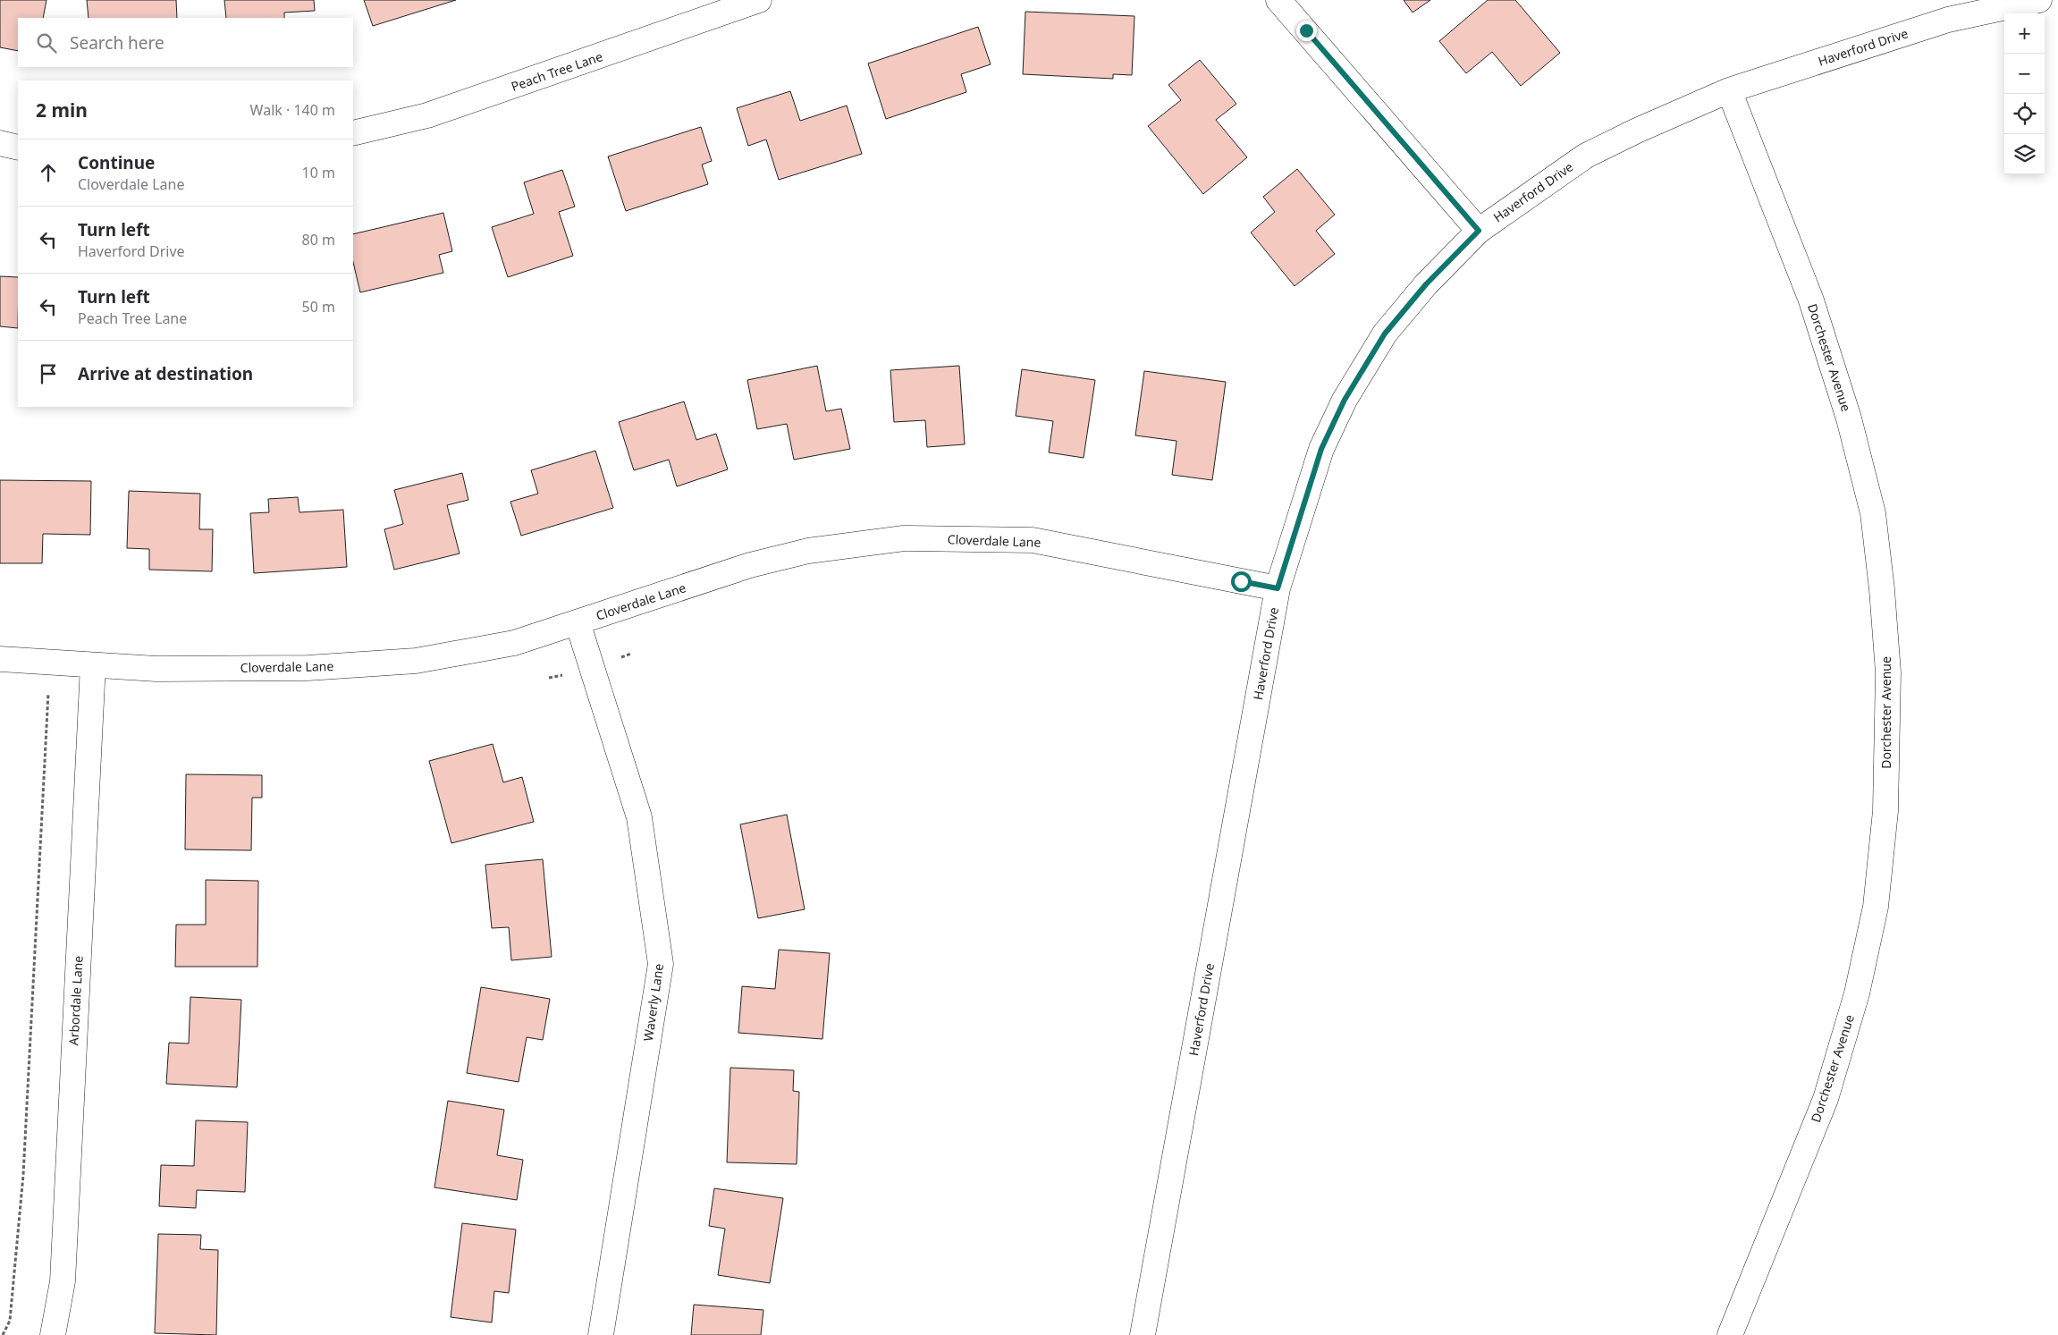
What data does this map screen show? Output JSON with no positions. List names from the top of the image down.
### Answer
{
  "streets": {
    "street": [
      "Haverford Drive",
      "Peach Tree Lane",
      "Dorchester Avenue",
      "Cloverdale Lane",
      "Arbordale Lane",
      "Waverly Lane"
    ]
  },
  "crossings": [
    ["Haverford Drive", "Dorchester Avenue"],
    ["Haverford Drive", "Cloverdale Lane"],
    ["Cloverdale Lane", "Arbordale Lane"],
    ["Cloverdale Lane", "Waverly Lane"]
  ],
  "page": {
    "map_buttons": ["+", "−"],
    "search": "Search here",
    "heading": ["2 min", "Walk · 140 m"],
    "list": [
      ["Continue", "Cloverdale Lane", "10 m"],
      ["Turn left", "Haverford Drive", "80 m"],
      ["Turn left", "Peach Tree Lane", "50 m"],
      "Arrive at destination"
    ]
  }
}
